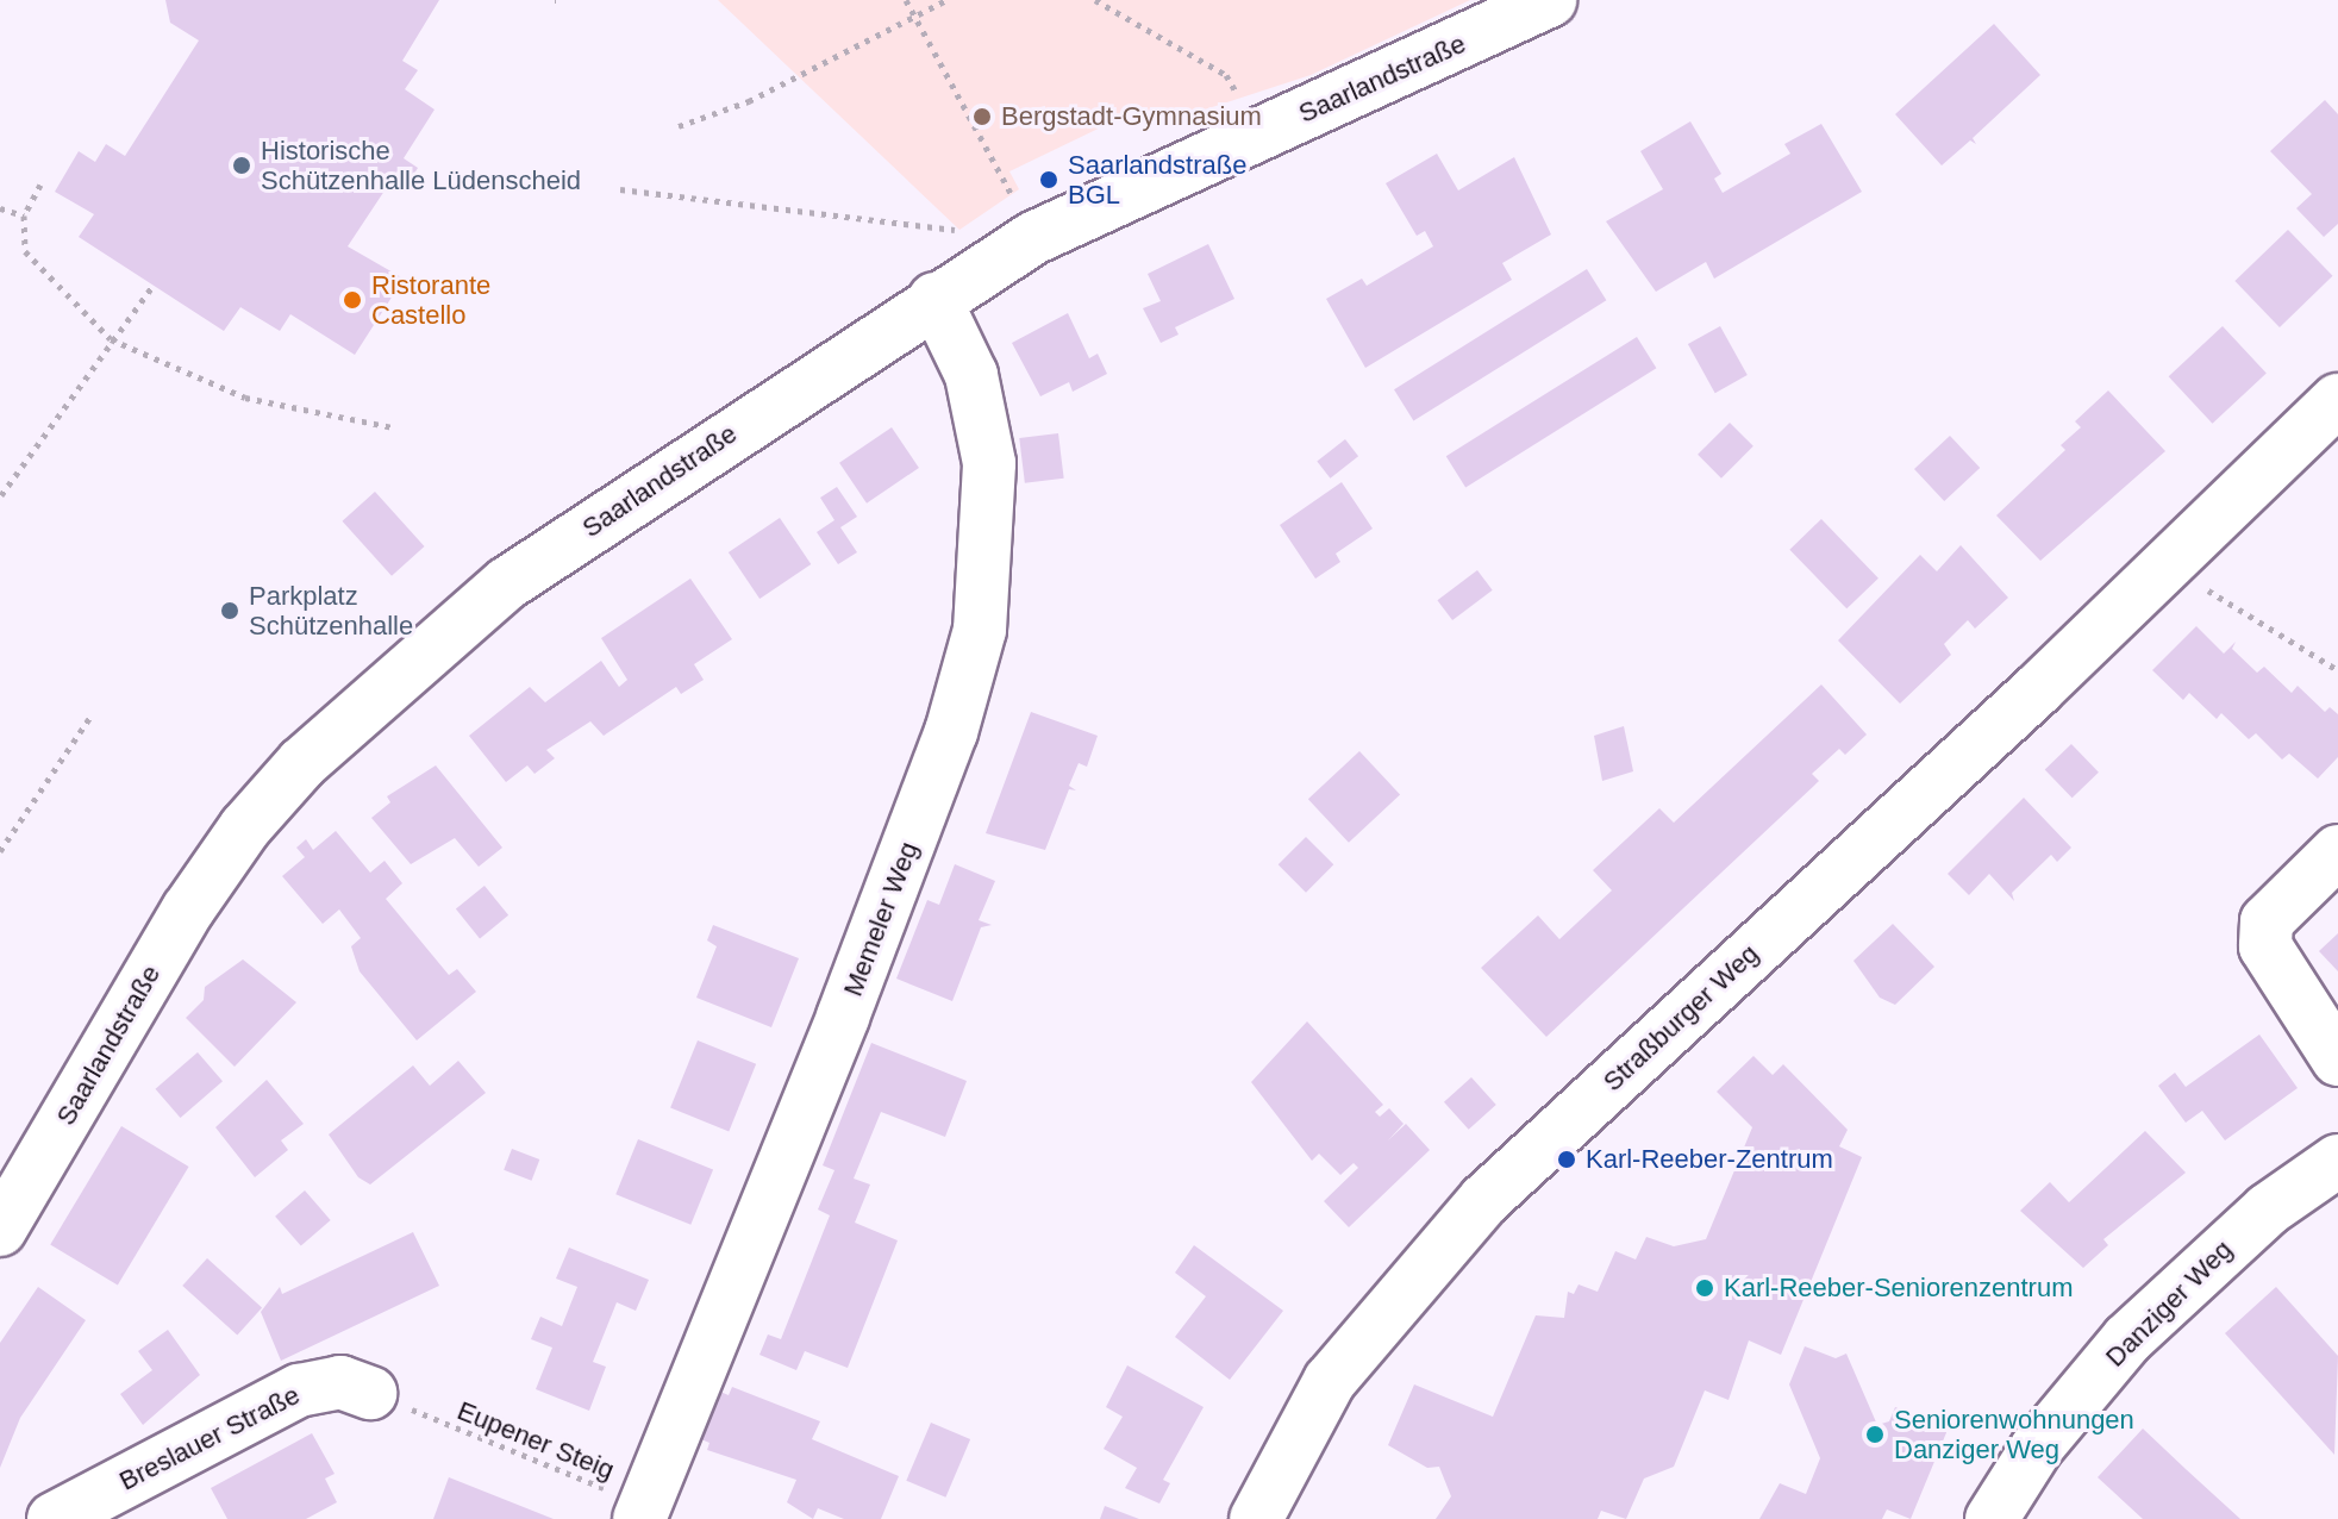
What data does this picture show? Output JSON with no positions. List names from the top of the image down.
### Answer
{
  "streets": {
    "street": [
      "Saarlandstraße",
      "Memeler Weg",
      "Straßburger Weg",
      "Danziger Weg",
      "Breslauer Straße"
    ],
    "path": ["Eupener Steig"]
  },
  "crossings": [
    ["Saarlandstraße", "Memeler Weg"],
    ["Memeler Weg", "Eupener Steig"],
    ["Breslauer Straße", "Eupener Steig"]
  ],
  "places": [
    "Bergstadt-Gymnasium",
    "Historische Schützenhalle Lüdenscheid",
    "Saarlandstraße BGL",
    "Ristorante Castello",
    "Parkplatz Schützenhalle",
    "Karl-Reeber-Zentrum",
    "Karl-Reeber-Seniorenzentrum",
    "Seniorenwohnungen Danziger Weg"
  ]
}
